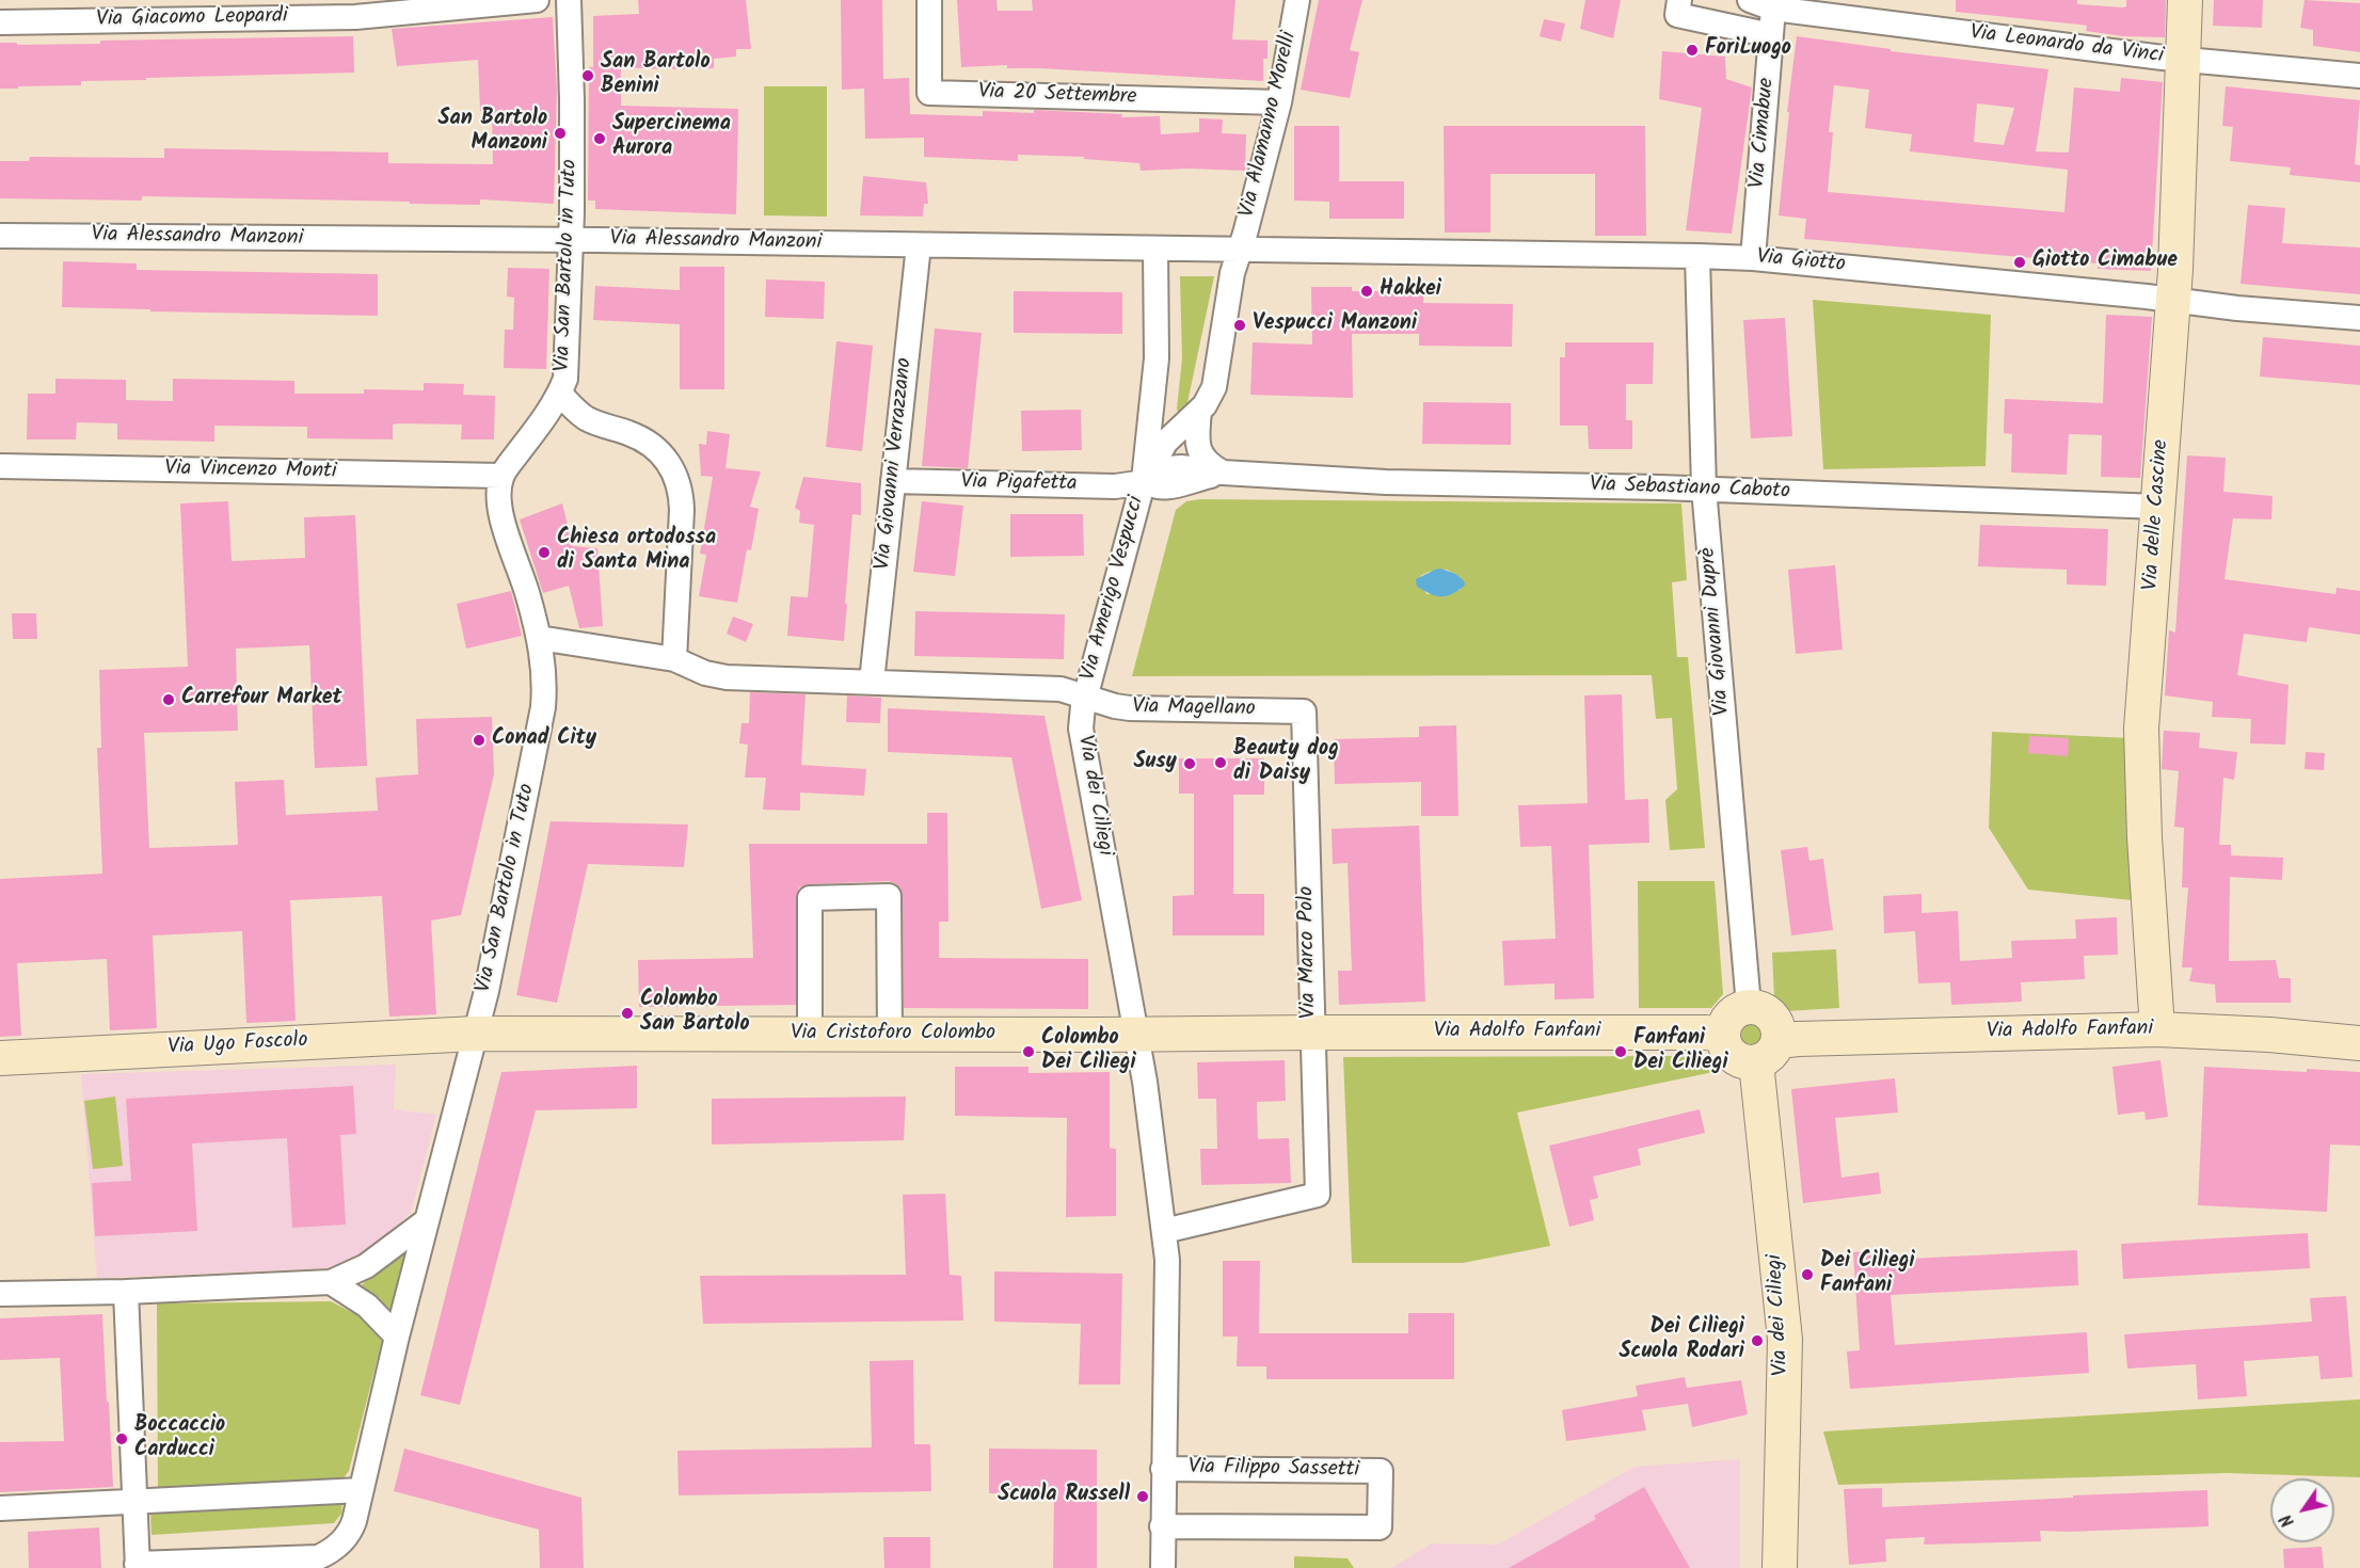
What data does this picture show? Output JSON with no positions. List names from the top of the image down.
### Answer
{
  "streets": {
    "street": [
      "Via Giacomo Leopardi",
      "Via Leonardo da Vinci",
      "Via 20 Settembre",
      "Via Alamanno Morelli",
      "Via Cimabue",
      "Via Alessandro Manzoni",
      "Via Giotto",
      "Via San Bartolo in Tuto",
      "Via Giovanni Verrazzano",
      "Via Vincenzo Monti",
      "Via Pigafetta",
      "Via Sebastiano Caboto",
      "Via delle Cascine",
      "Via Amerigo Vespucci",
      "Via Giovanni Duprè",
      "Via Magellano",
      "Via dei Ciliegi",
      "Via Marco Polo",
      "Via Adolfo Fanfani",
      "Via Cristoforo Colombo",
      "Via Ugo Foscolo",
      "Via Filippo Sassetti"
    ]
  },
  "crossings": [
    ["Via Leonardo da Vinci", "Via Cimabue"],
    ["Via Leonardo da Vinci", "Via delle Cascine"],
    ["Via 20 Settembre", "Via Alamanno Morelli"],
    ["Via Alamanno Morelli", "Via Alessandro Manzoni"],
    ["Via Alamanno Morelli", "Via Giotto"],
    ["Via Alamanno Morelli", "Via Amerigo Vespucci"],
    ["Via Cimabue", "Via Giotto"],
    ["Via Alessandro Manzoni", "Via Giotto"],
    ["Via Alessandro Manzoni", "Via San Bartolo in Tuto"],
    ["Via Alessandro Manzoni", "Via Giovanni Verrazzano"],
    ["Via Alessandro Manzoni", "Via Amerigo Vespucci"],
    ["Via Giotto", "Via delle Cascine"],
    ["Via Giotto", "Via Amerigo Vespucci"],
    ["Via Giotto", "Via Giovanni Duprè"],
    ["Via San Bartolo in Tuto", "Via Vincenzo Monti"],
    ["Via San Bartolo in Tuto", "Via Cristoforo Colombo"],
    ["Via San Bartolo in Tuto", "Via Ugo Foscolo"],
    ["Via Giovanni Verrazzano", "Via Pigafetta"],
    ["Via Pigafetta", "Via Sebastiano Caboto"],
    ["Via Pigafetta", "Via Amerigo Vespucci"],
    ["Via Sebastiano Caboto", "Via delle Cascine"],
    ["Via Sebastiano Caboto", "Via Amerigo Vespucci"],
    ["Via Sebastiano Caboto", "Via Giovanni Duprè"],
    ["Via delle Cascine", "Via Adolfo Fanfani"],
    ["Via Amerigo Vespucci", "Via Magellano"],
    ["Via Amerigo Vespucci", "Via dei Ciliegi"],
    ["Via Giovanni Duprè", "Via dei Ciliegi"],
    ["Via Giovanni Duprè", "Via Adolfo Fanfani"],
    ["Via Magellano", "Via dei Ciliegi"],
    ["Via Magellano", "Via Marco Polo"],
    ["Via dei Ciliegi", "Via Marco Polo"],
    ["Via dei Ciliegi", "Via Adolfo Fanfani"],
    ["Via dei Ciliegi", "Via Cristoforo Colombo"],
    ["Via dei Ciliegi", "Via Filippo Sassetti"],
    ["Via Marco Polo", "Via Adolfo Fanfani"],
    ["Via Marco Polo", "Via Cristoforo Colombo"],
    ["Via Adolfo Fanfani", "Via Cristoforo Colombo"],
    ["Via Cristoforo Colombo", "Via Ugo Foscolo"]
  ],
  "places": [
    "ForiLuogo",
    "San Bartolo Benini",
    "San Bartolo Manzoni",
    "Supercinema Aurora",
    "Giotto Cimabue",
    "Hakkei",
    "Vespucci Manzoni",
    "Chiesa ortodossa di Santa Mina",
    "Carrefour Market",
    "Conad City",
    "Beauty dog di Daisy",
    "Susy",
    "Colombo San Bartolo",
    "Colombo Dei Ciliegi",
    "Fanfani Dei Ciliegi",
    "Dei Ciliegi Fanfani",
    "Dei Ciliegi Scuola Rodari",
    "Boccaccio Carducci",
    "Scuola Russell"
  ],
  "north": "bottom left"
}
